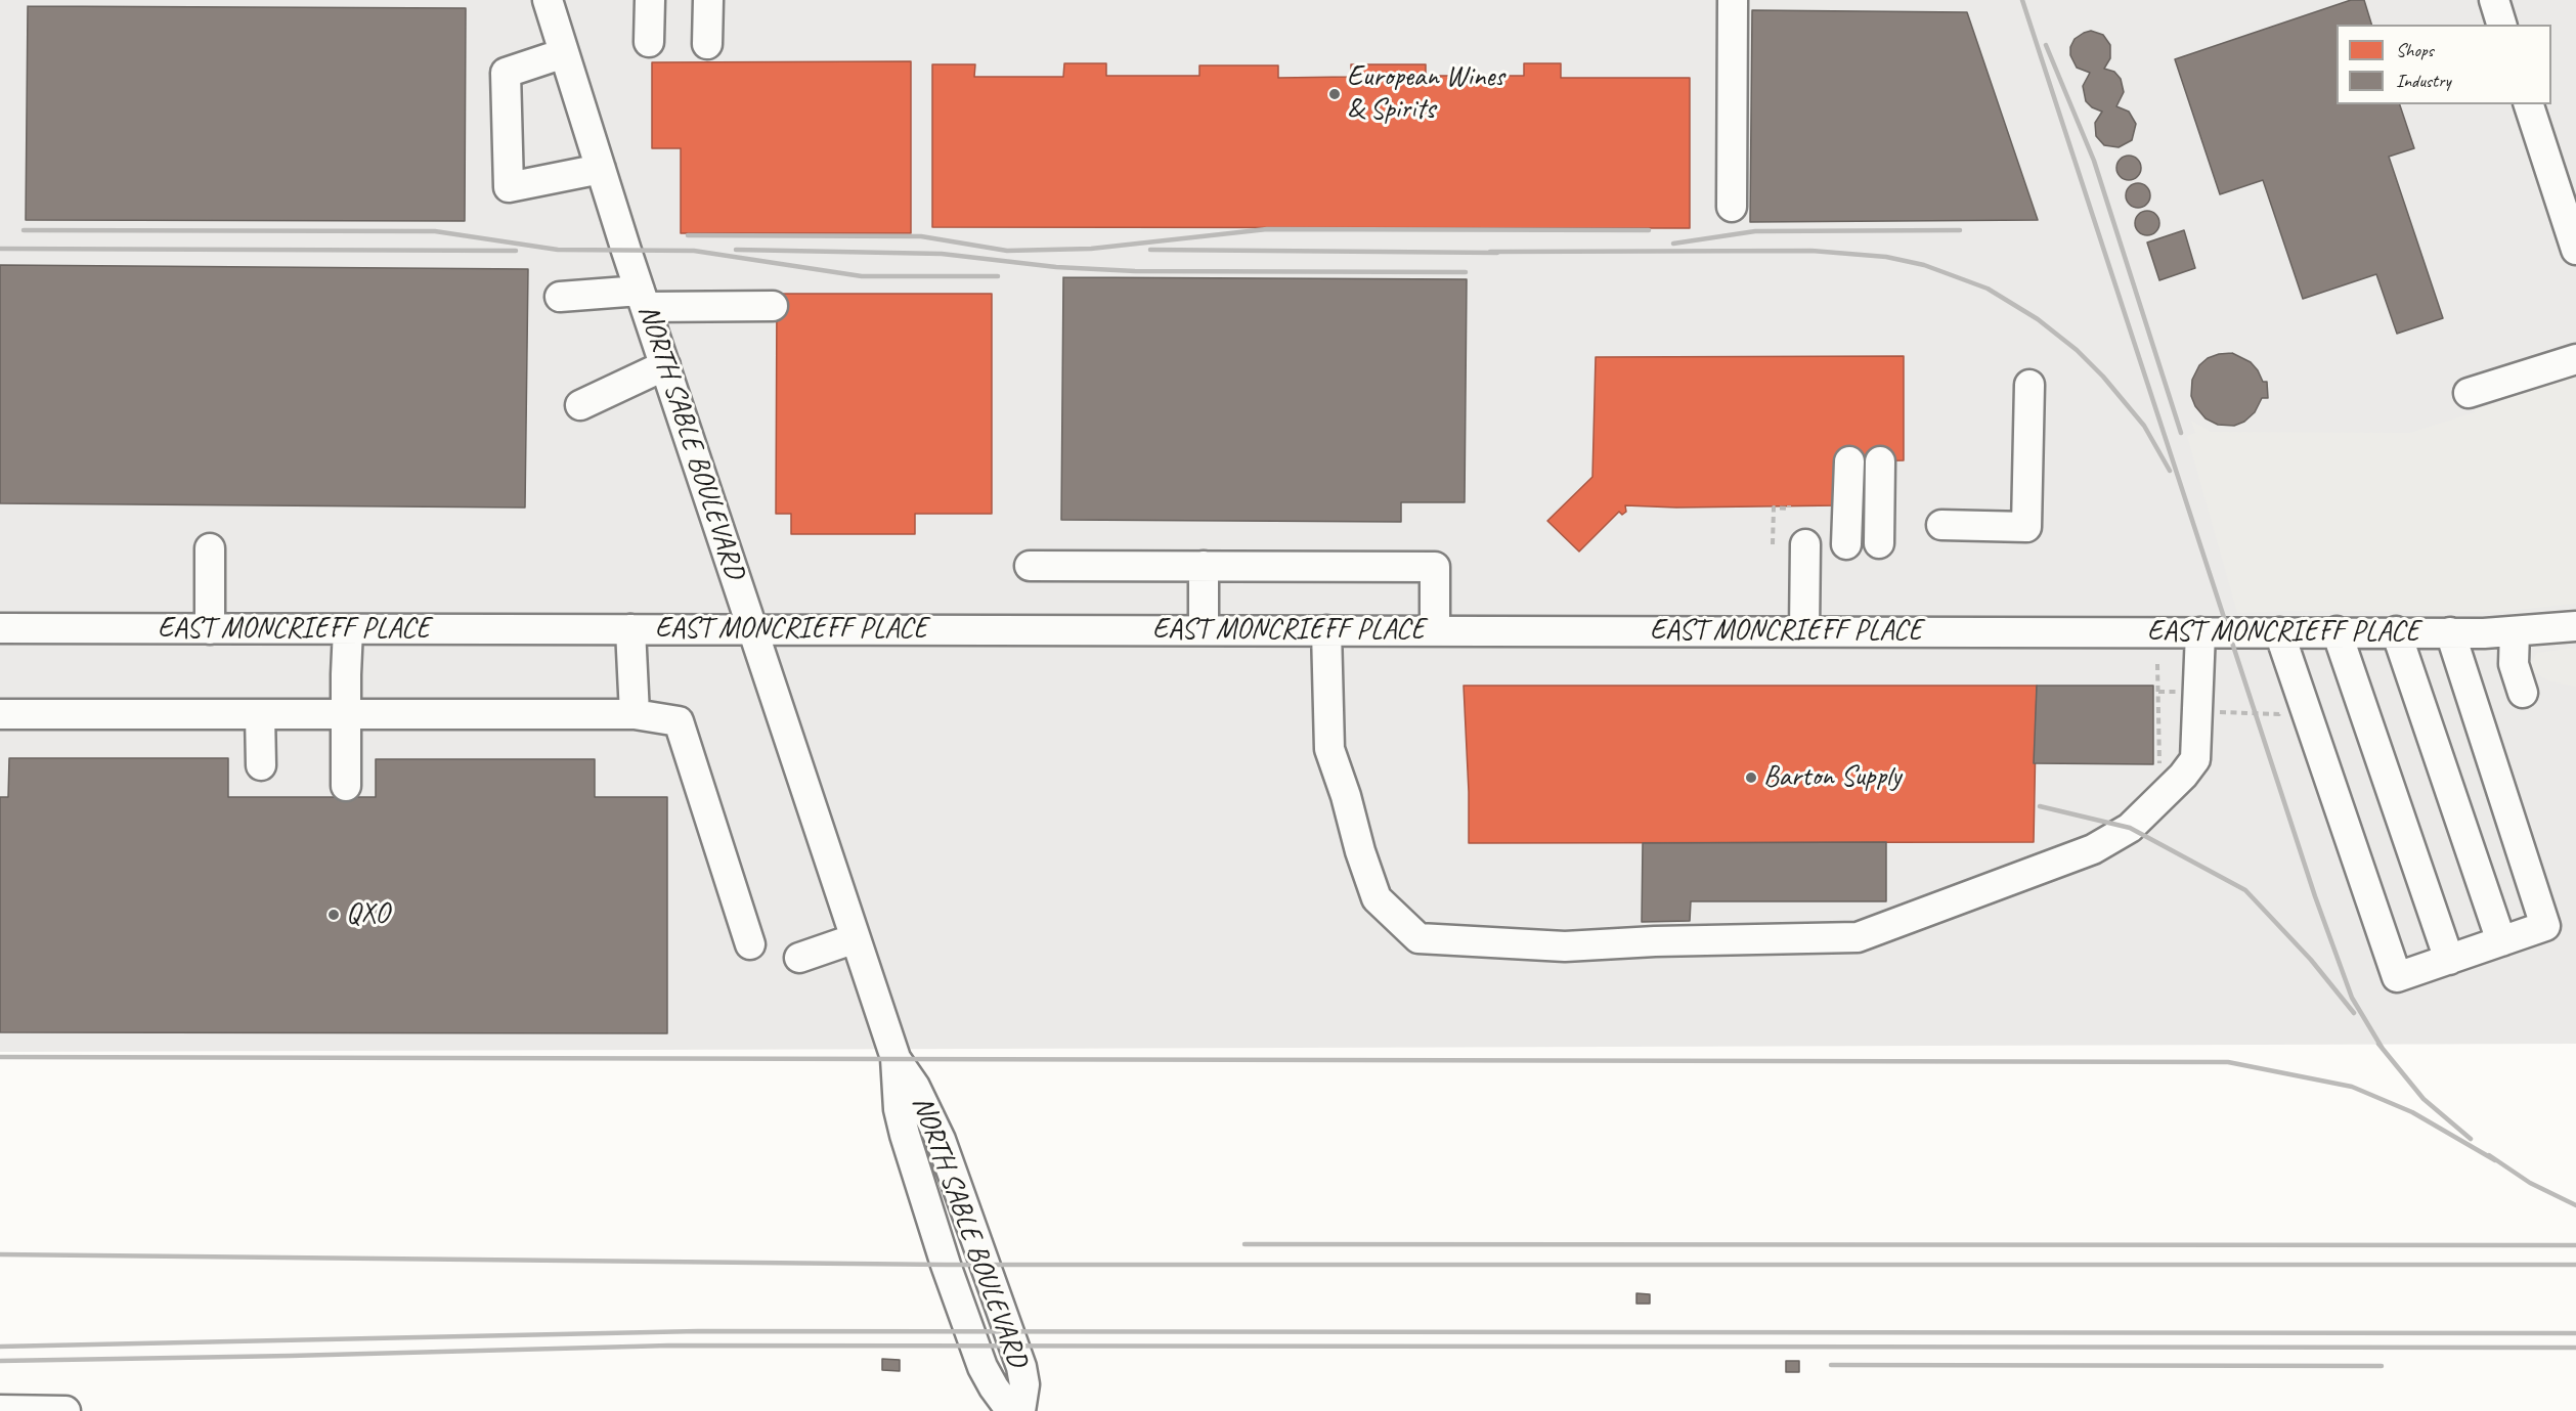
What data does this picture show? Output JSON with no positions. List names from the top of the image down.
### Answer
{
  "streets": {
    "street": ["NORTH SABLE BOULEVARD", "EAST MONCRIEFF PLACE"]
  },
  "crossings": [
    ["NORTH SABLE BOULEVARD", "EAST MONCRIEFF PLACE"]
  ],
  "places": ["European Wines & Spirits", "Barton Supply", "QXO"],
  "legend": ["Shops", "Industry"]
}
